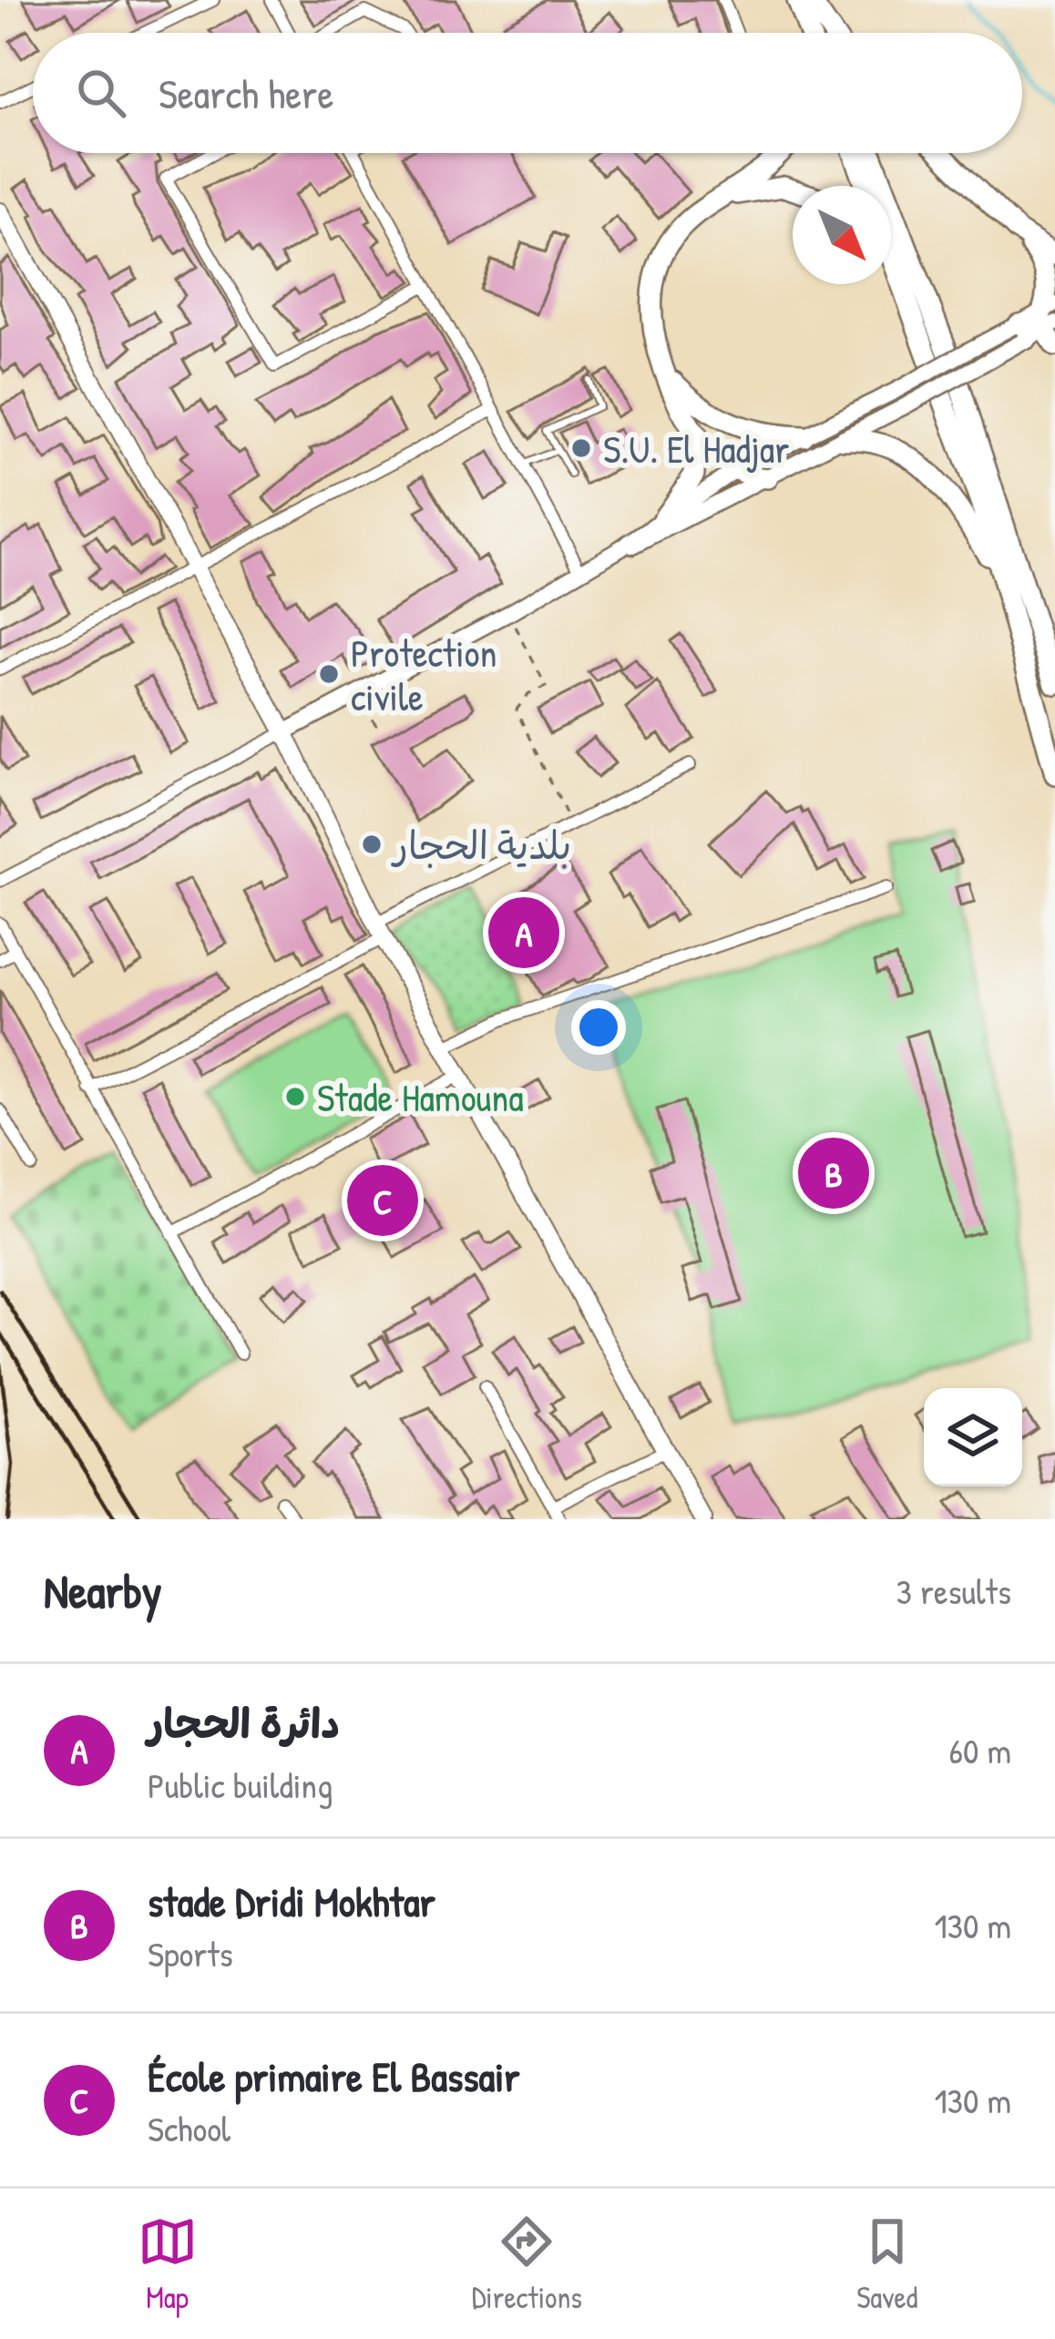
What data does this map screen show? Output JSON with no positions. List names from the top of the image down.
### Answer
{
  "places": [
    "S.U. El Hadjar",
    "Protection civile",
    "بلدية الحجار",
    "Stade Hamouna"
  ],
  "north": "bottom right",
  "page": {
    "search": "Search here",
    "pins": ["A", "B", "C"],
    "heading": ["Nearby", "3 results"],
    "list": [
      {
        "mark": "A",
        "name": "دائرة الحجار",
        "note": "Public building",
        "value": "60 m"
      },
      {
        "mark": "B",
        "name": "stade Dridi Mokhtar",
        "note": "Sports",
        "value": "130 m"
      },
      {
        "mark": "C",
        "name": "École primaire El Bassair",
        "note": "School",
        "value": "130 m"
      }
    ],
    "nav": ["Map", "Directions", "Saved"]
  }
}
